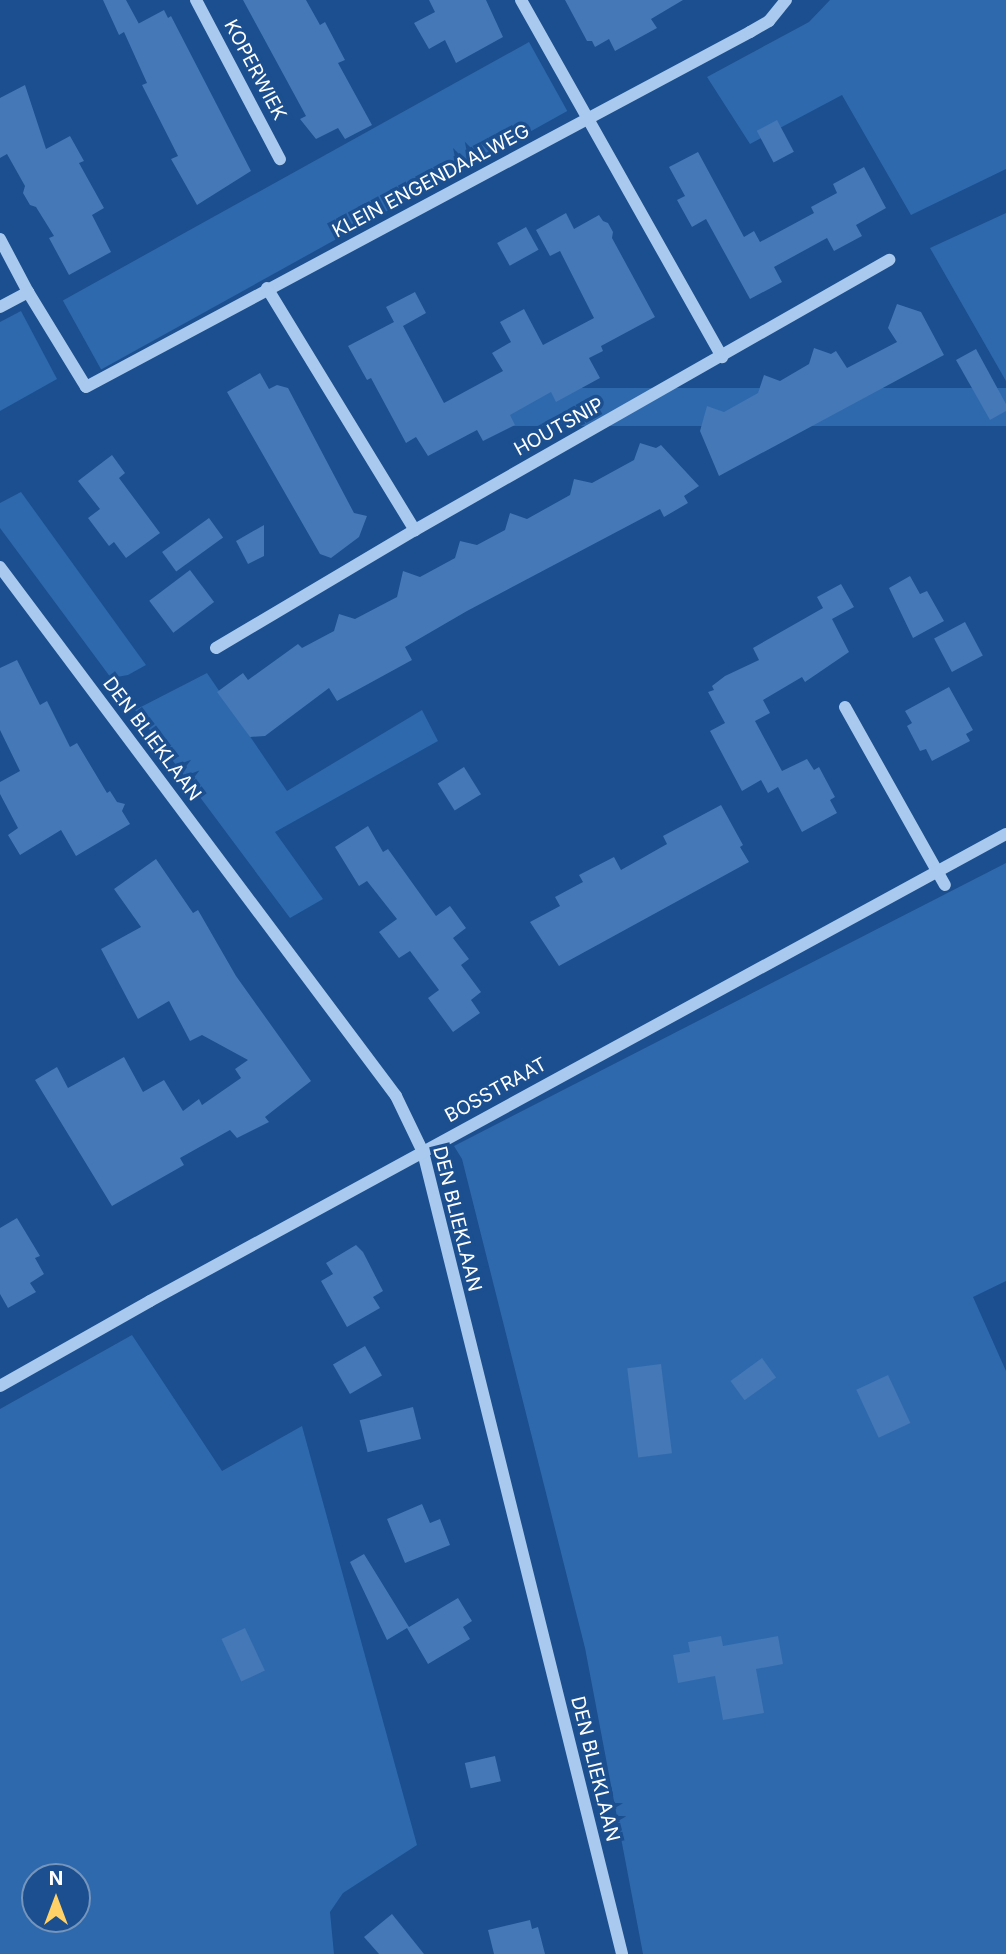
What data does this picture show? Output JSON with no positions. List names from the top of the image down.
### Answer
{
  "streets": {
    "street": [
      "KOPERWIEK",
      "KLEIN ENGENDAALWEG",
      "HOUTSNIP",
      "DEN BLIEKLAAN",
      "BOSSTRAAT"
    ]
  },
  "crossings": [
    ["DEN BLIEKLAAN", "BOSSTRAAT"]
  ],
  "north": "top"
}
